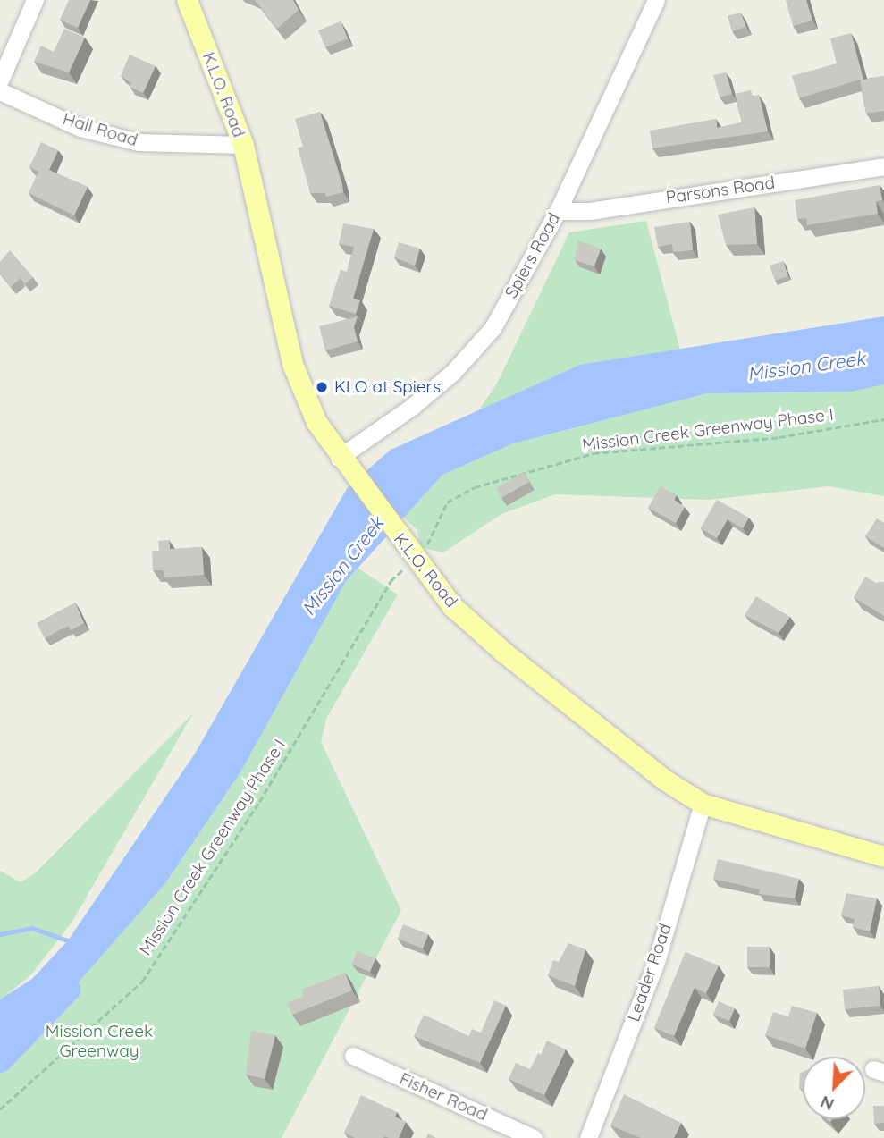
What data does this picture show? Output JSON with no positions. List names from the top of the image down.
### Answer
{
  "streets": {
    "main road": ["K.L.O. Road"],
    "street": [
      "Hall Road",
      "Parsons Road",
      "Spiers Road",
      "Leader Road",
      "Fisher Road"
    ],
    "path": ["Mission Creek Greenway Phase I"]
  },
  "crossings": [
    ["K.L.O. Road", "Hall Road"],
    ["K.L.O. Road", "Spiers Road"],
    ["K.L.O. Road", "Mission Creek Greenway Phase I"],
    ["K.L.O. Road", "Leader Road"],
    ["Parsons Road", "Spiers Road"]
  ],
  "water": ["Mission Creek"],
  "parks": ["Mission Creek Greenway"],
  "places": ["KLO at Spiers"],
  "north": "bottom left"
}
